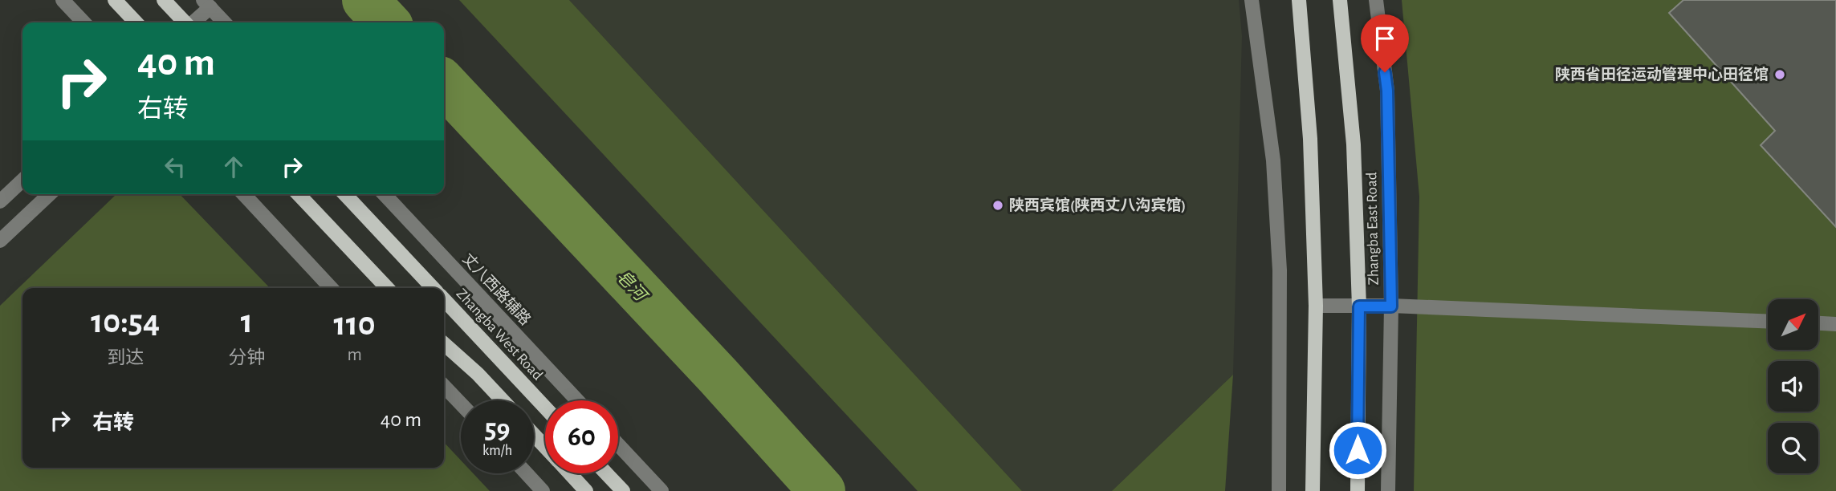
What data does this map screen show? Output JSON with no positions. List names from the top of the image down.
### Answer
{
  "streets": {
    "main road": ["Zhangba East Road", "Zhangba West Road"],
    "street": ["丈八西路辅路"]
  },
  "water": ["皂河"],
  "places": ["陕西省田径运动管理中心田径馆", "陕西宾馆(陕西丈八沟宾馆)"],
  "north": "top right",
  "page": {
    "turn": ["40 m", "右转"],
    "eta": [
      "10:54",
      "到达",
      "1",
      "分钟",
      "110",
      "m"
    ],
    "list": [
      {
        "name": "右转",
        "value": "40 m"
      }
    ],
    "speed": "59 km/h",
    "limit": "60"
  }
}
